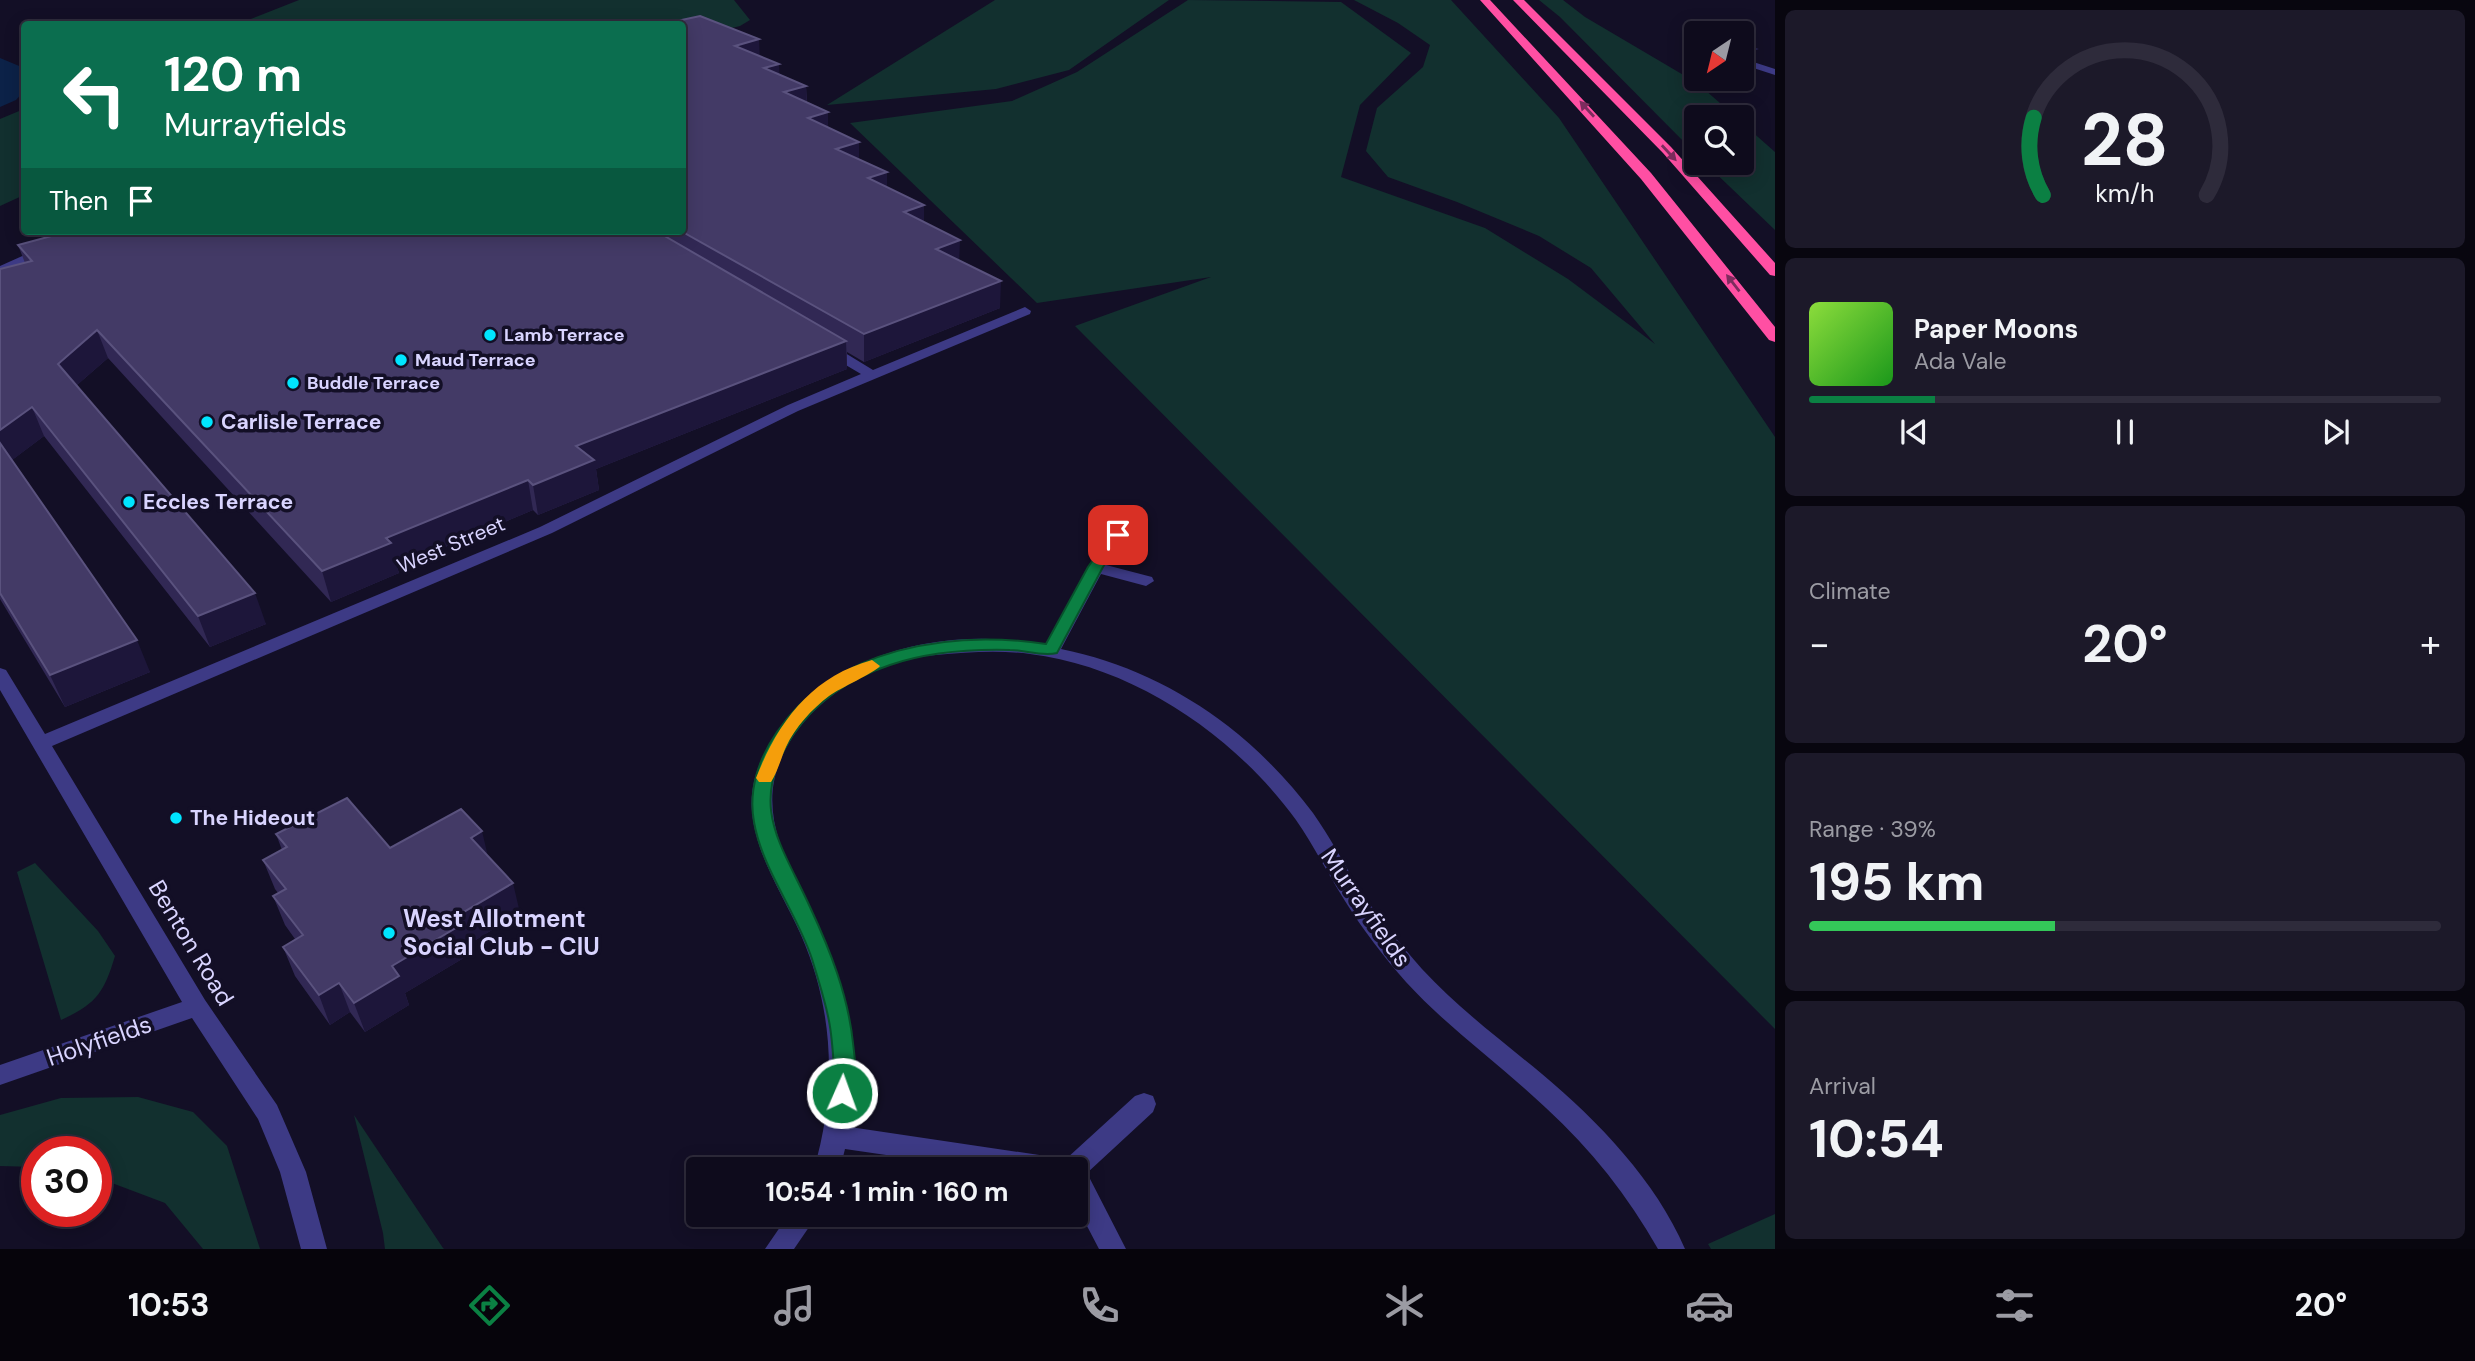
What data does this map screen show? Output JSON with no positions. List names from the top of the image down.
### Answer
{
  "streets": {
    "street": [
      "West Street",
      "Murrayfields",
      "Benton Road",
      "Holyfields"
    ]
  },
  "crossings": [
    ["West Street", "Benton Road"],
    ["Benton Road", "Holyfields"]
  ],
  "places": [
    "Lamb Terrace",
    "Maud Terrace",
    "Buddle Terrace",
    "Carlisle Terrace",
    "Eccles Terrace",
    "The Hideout",
    "West Allotment Social Club - CIU"
  ],
  "north": "bottom left",
  "page": {
    "turn": ["120 m", "Murrayfields"],
    "then": "Then",
    "song": ["Paper Moons", "Ada Vale"],
    "tile": [
      "Climate",
      ["Range · 39%", "195 km"],
      ["Arrival", "10:54"]
    ],
    "heat": ["−", "20°", "+"],
    "limit": "30",
    "trip": "10:54 · 1 min · 160 m",
    "tabs": ["10:53", "20°"],
    "gauge": ["28", "km/h"]
  }
}
